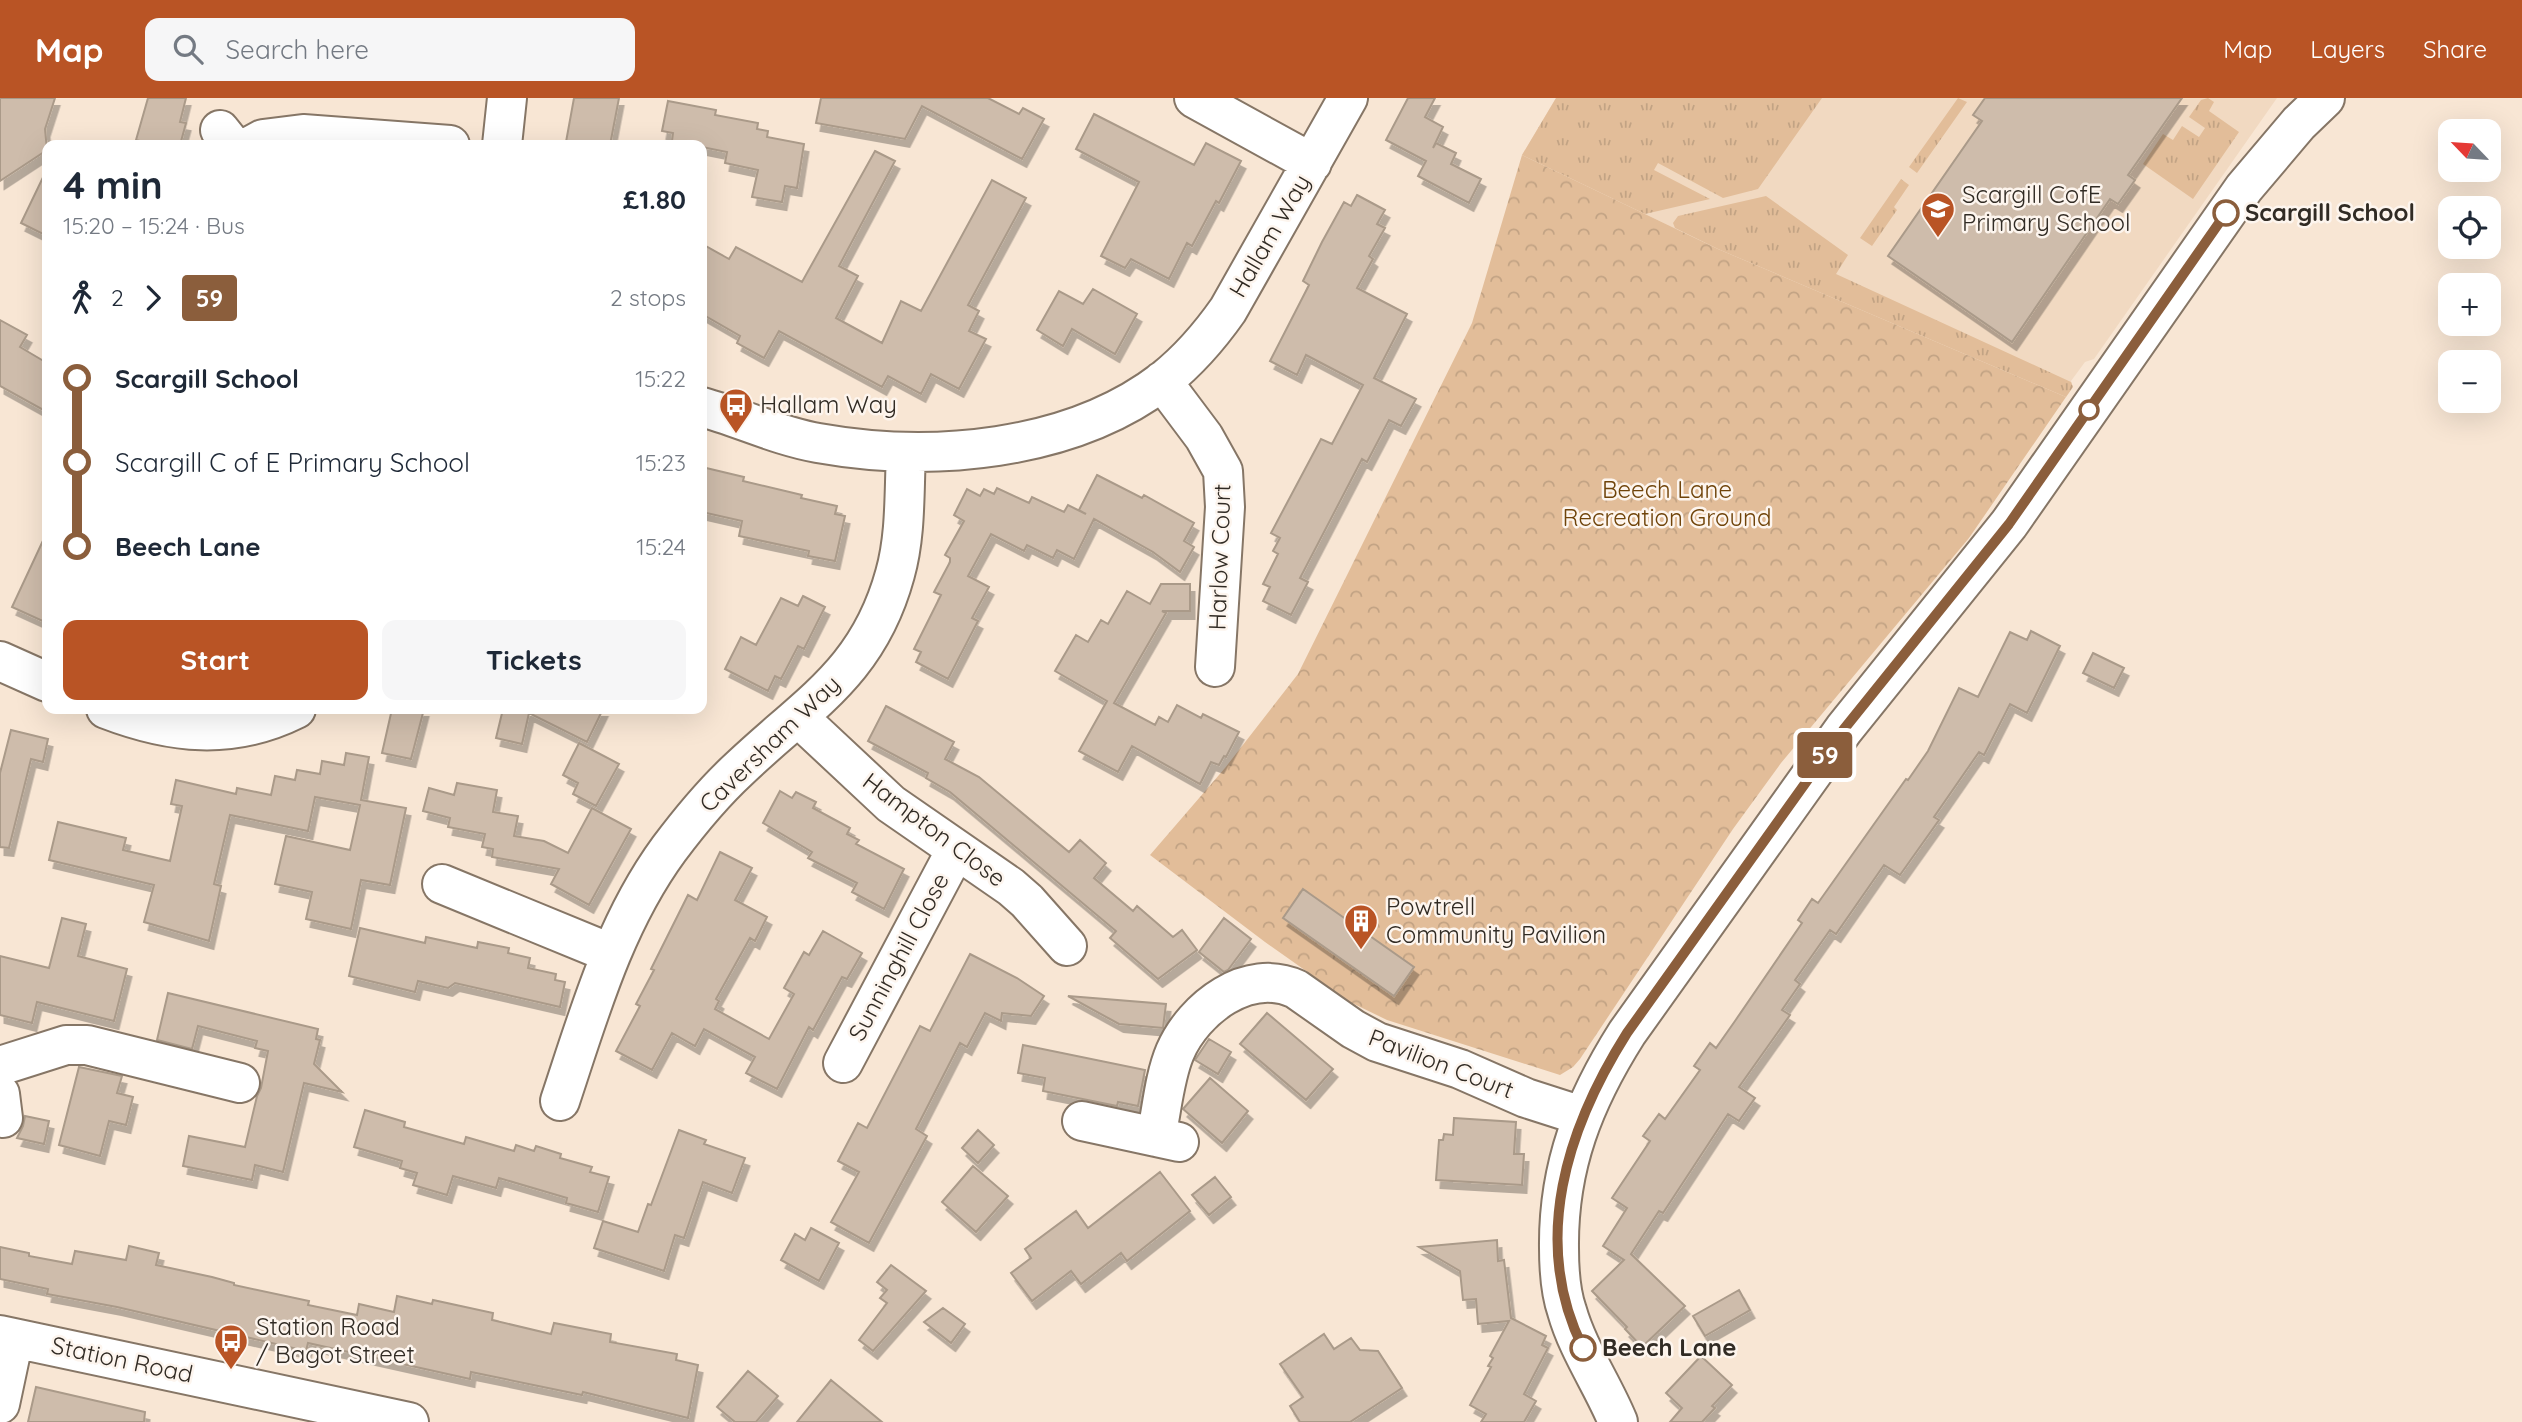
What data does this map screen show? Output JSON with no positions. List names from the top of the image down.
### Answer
{
  "streets": {
    "street": [
      "Hallam Way",
      "Harlow Court",
      "Caversham Way",
      "Hampton Close",
      "Sunninghill Close",
      "Pavilion Court",
      "Station Road"
    ]
  },
  "crossings": [
    ["Hallam Way", "Harlow Court"],
    ["Hallam Way", "Caversham Way"],
    ["Caversham Way", "Hampton Close"],
    ["Hampton Close", "Sunninghill Close"]
  ],
  "parks": ["Beech Lane Recreation Ground"],
  "places": {
    "other": ["Scargill School", "Beech Lane"],
    "school or university": ["Scargill CofE Primary School"],
    "bus stop": ["Hallam Way", "Station Road / Bagot Street"],
    "building": ["Powtrell Community Pavilion"]
  },
  "lines": ["bus line 59"],
  "north": "top left",
  "page": {
    "header": "Map",
    "search": "Search here",
    "nav": ["Map", "Layers", "Share"],
    "on_map": "59",
    "map_buttons": ["+", "−"],
    "heading": ["4 min", "15:20 – 15:24 · Bus", "£1.80"],
    "legs": ["2", "59", "2 stops"],
    "list": [
      {
        "name": "Scargill School",
        "value": "15:22"
      },
      {
        "name": "Scargill C of E Primary School",
        "value": "15:23"
      },
      {
        "name": "Beech Lane",
        "value": "15:24"
      }
    ],
    "buttons": ["Start", "Tickets"]
  }
}
